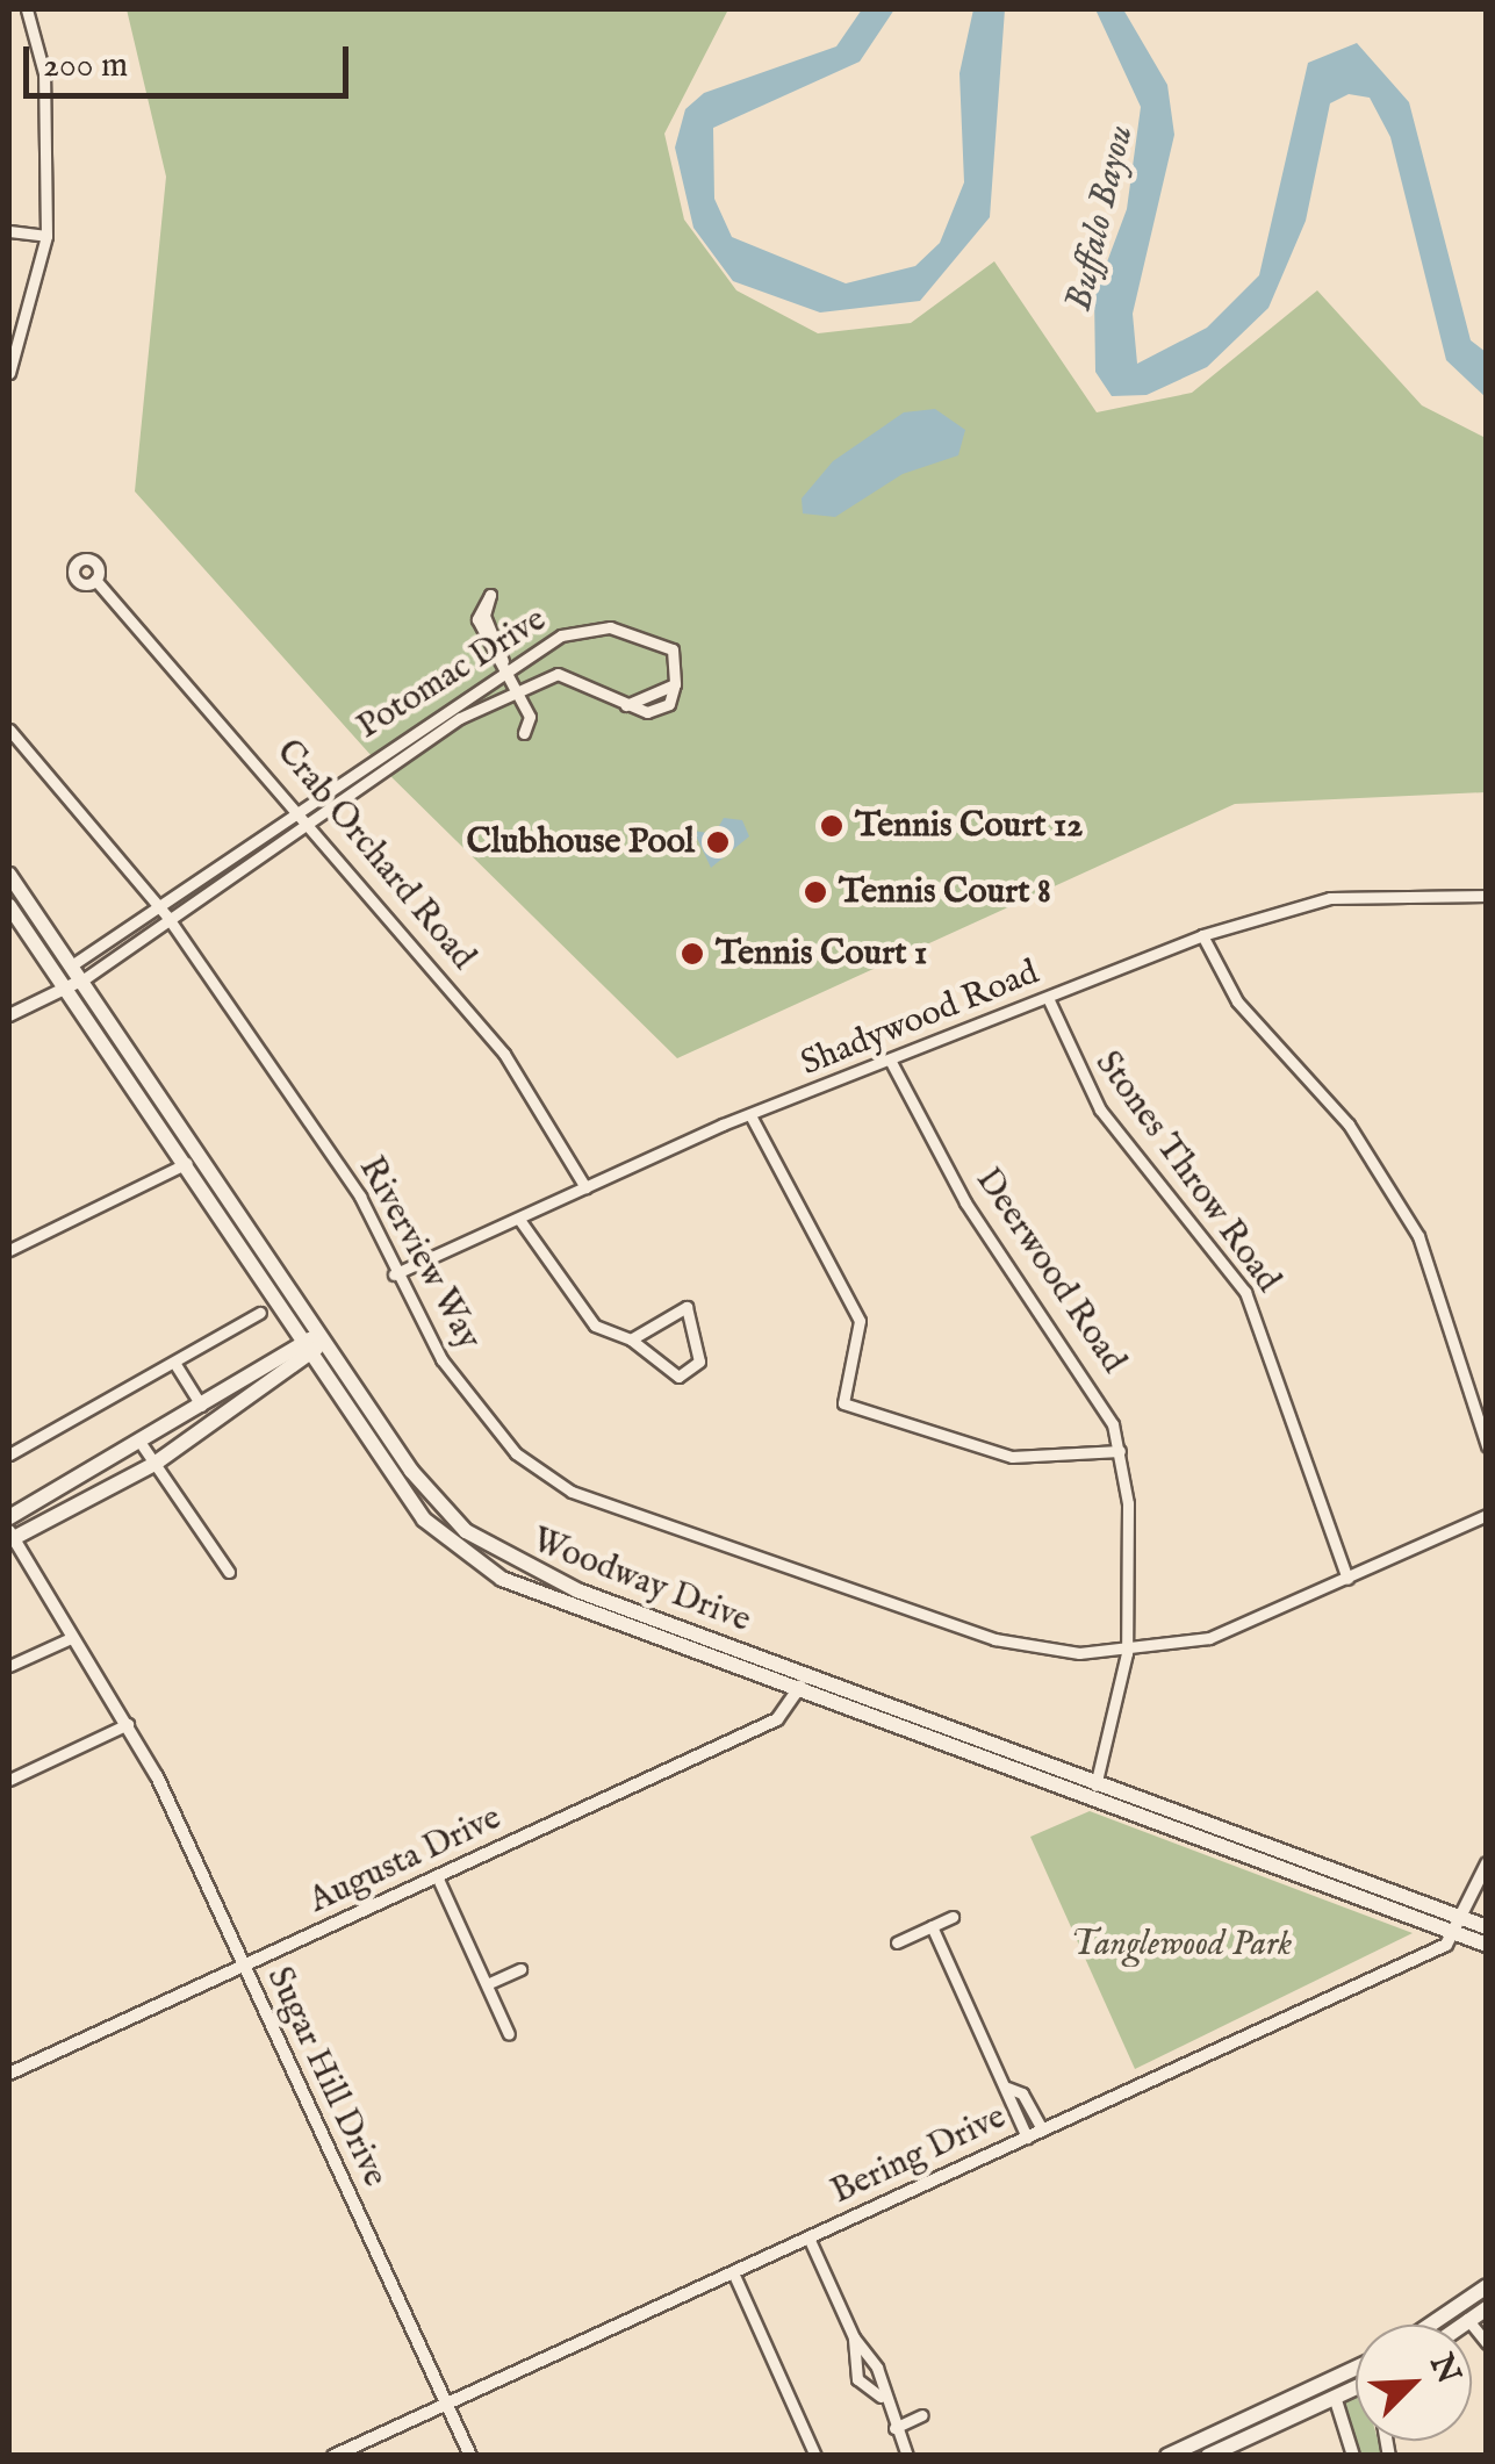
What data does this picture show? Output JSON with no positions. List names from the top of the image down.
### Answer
{
  "streets": {
    "main road": ["Woodway Drive"],
    "street": [
      "Potomac Drive",
      "Crab Orchard Road",
      "Shadywood Road",
      "Stones Throw Road",
      "Riverview Way",
      "Deerwood Road",
      "Augusta Drive",
      "Sugar Hill Drive",
      "Bering Drive"
    ]
  },
  "crossings": [
    ["Potomac Drive", "Crab Orchard Road"],
    ["Potomac Drive", "Riverview Way"],
    ["Potomac Drive", "Woodway Drive"],
    ["Crab Orchard Road", "Shadywood Road"],
    ["Shadywood Road", "Stones Throw Road"],
    ["Shadywood Road", "Riverview Way"],
    ["Shadywood Road", "Deerwood Road"],
    ["Stones Throw Road", "Riverview Way"],
    ["Riverview Way", "Deerwood Road"],
    ["Deerwood Road", "Woodway Drive"],
    ["Woodway Drive", "Augusta Drive"],
    ["Woodway Drive", "Bering Drive"],
    ["Augusta Drive", "Sugar Hill Drive"],
    ["Sugar Hill Drive", "Bering Drive"]
  ],
  "water": ["Buffalo Bayou"],
  "parks": ["Tanglewood Park"],
  "places": [
    "Tennis Court 12",
    "Clubhouse Pool",
    "Tennis Court 8",
    "Tennis Court 1"
  ],
  "scale_bar": "200 m",
  "north": "top right"
}
